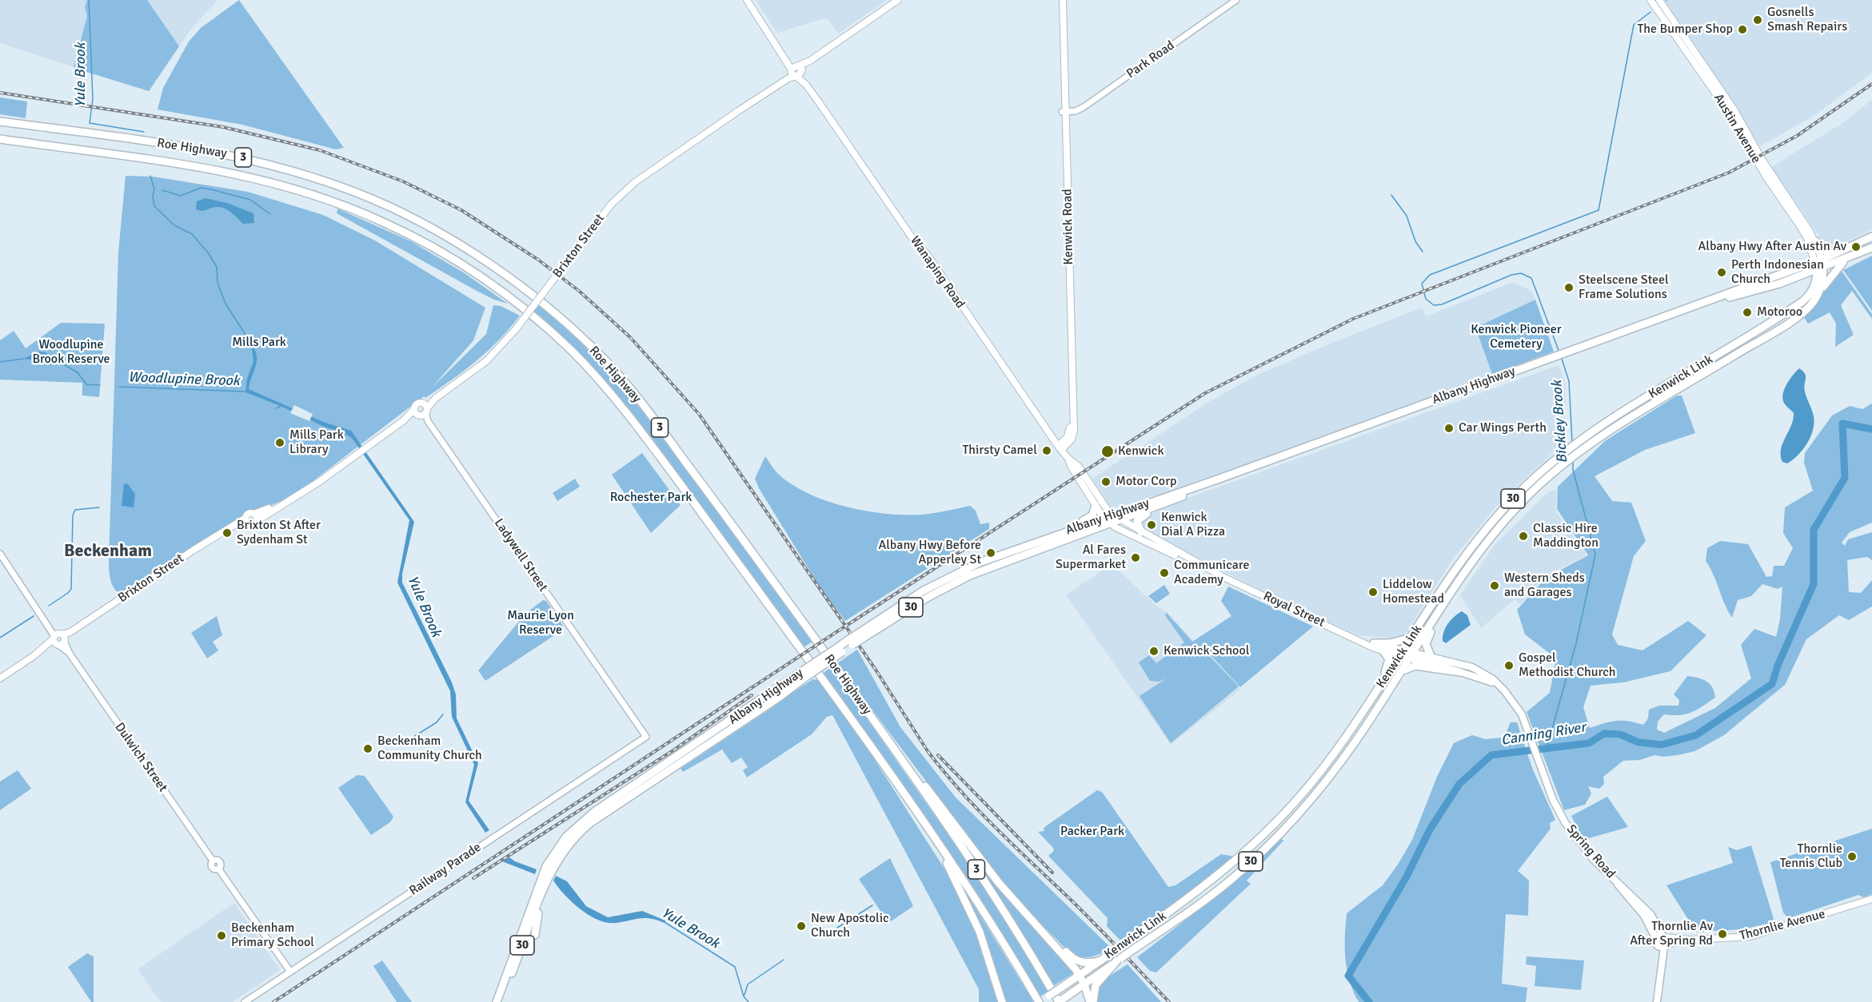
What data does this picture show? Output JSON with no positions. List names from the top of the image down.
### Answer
{
  "streets": {
    "highway": [
      "Roe Highway",
      "3",
      "Kenwick Link",
      "Albany Highway",
      "30"
    ],
    "main road": [
      "Austin Avenue",
      "Kenwick Road",
      "Brixton Street",
      "Wanaping Road",
      "Royal Street",
      "Spring Road",
      "Thornlie Avenue"
    ],
    "street": [
      "Park Road",
      "Ladywell Street",
      "Dulwich Street",
      "Railway Parade"
    ]
  },
  "crossings": [
    ["Park Road", "Kenwick Road"],
    ["Austin Avenue", "Albany Highway"],
    ["Roe Highway", "Kenwick Link"],
    ["Kenwick Road", "Wanaping Road"],
    ["Brixton Street", "Wanaping Road"],
    ["Brixton Street", "Ladywell Street"],
    ["Brixton Street", "Dulwich Street"],
    ["Wanaping Road", "Albany Highway"],
    ["Wanaping Road", "Royal Street"],
    ["Kenwick Link", "30"],
    ["Kenwick Link", "Royal Street"],
    ["Albany Highway", "30"],
    ["Albany Highway", "Royal Street"],
    ["Ladywell Street", "Railway Parade"],
    ["Royal Street", "Spring Road"],
    ["Dulwich Street", "Railway Parade"],
    ["Spring Road", "Thornlie Avenue"]
  ],
  "districts": ["Beckenham"],
  "water": [
    "Yule Brook",
    "Woodlupine Brook",
    "Bickley Brook",
    "Canning River"
  ],
  "parks": [
    "Kenwick Pioneer Cemetery",
    "Mills Park",
    "Woodlupine Brook Reserve",
    "Rochester Park",
    "Maurie Lyon Reserve",
    "Packer Park"
  ],
  "places": [
    "Gosnells Smash Repairs",
    "The Bumper Shop",
    "Albany Hwy After Austin Av",
    "Perth Indonesian Church",
    "Steelscene Steel Frame Solutions",
    "Motoroo",
    "Car Wings Perth",
    "Mills Park Library",
    "Thirsty Camel",
    "Kenwick",
    "Motor Corp",
    "Kenwick Dial A Pizza",
    "Brixton St After Sydenham St",
    "Classic Hire Maddington",
    "Albany Hwy Before Apperley St",
    "Al Fares Supermarket",
    "Communicare Academy",
    "Western Sheds and Garages",
    "Liddelow Homestead",
    "Kenwick School",
    "Gospel Methodist Church",
    "Beckenham Community Church",
    "Thornlie Tennis Club",
    "New Apostolic Church",
    "Thornlie Av After Spring Rd",
    "Beckenham Primary School"
  ]
}
